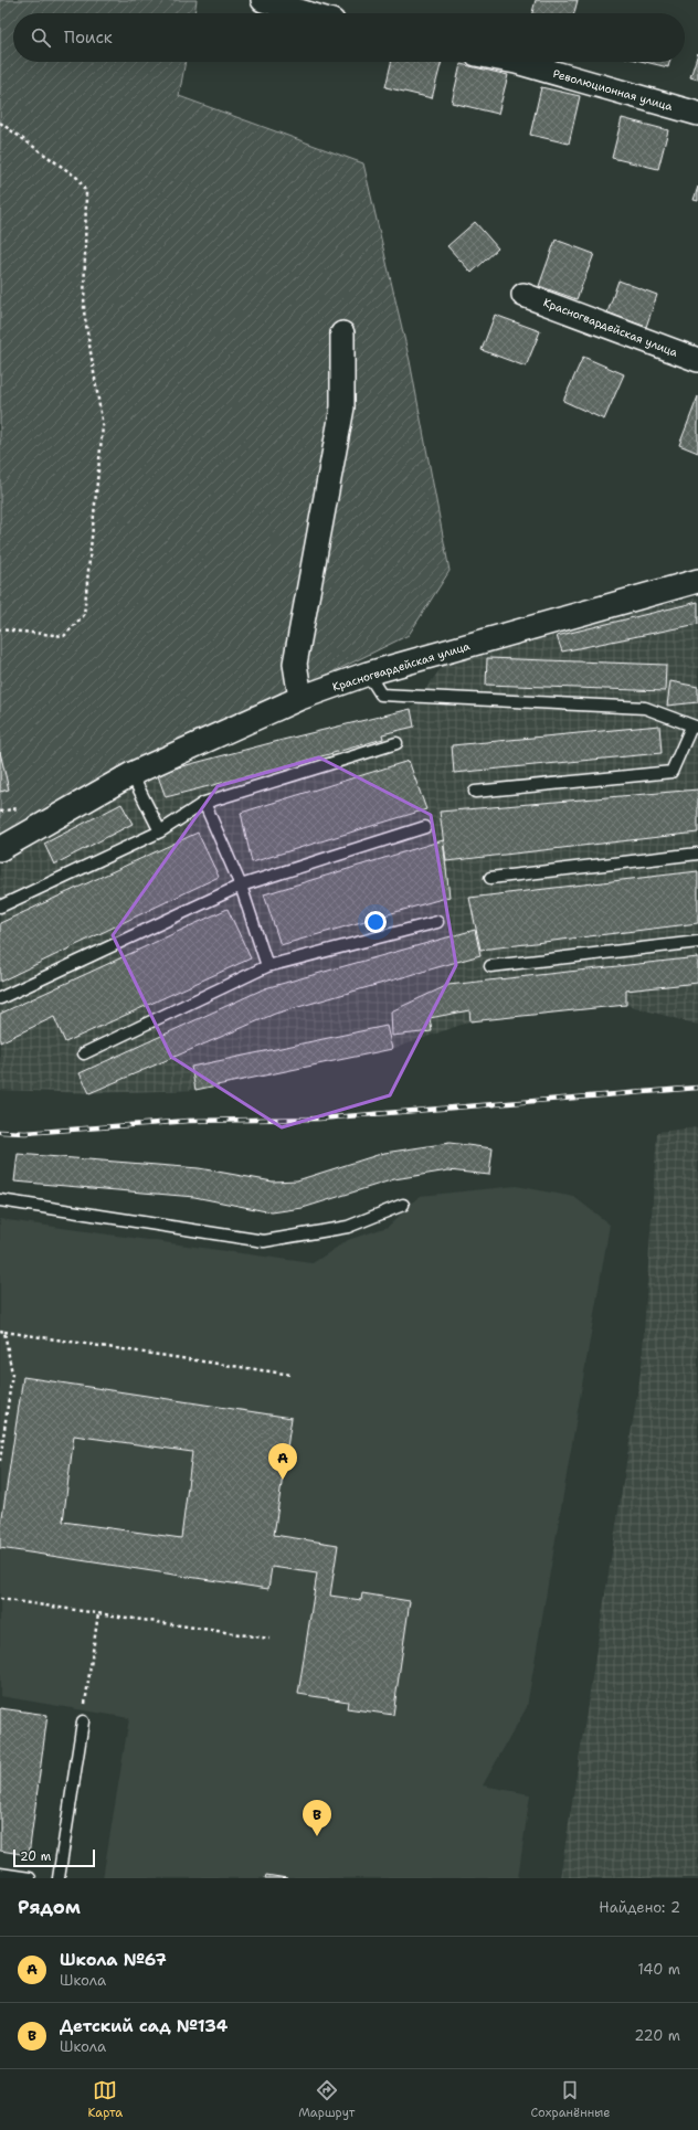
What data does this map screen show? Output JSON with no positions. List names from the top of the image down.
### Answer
{
  "streets": {
    "street": ["Революционная улица", "Красногвардейская улица"]
  },
  "scale_bar": "20 m",
  "page": {
    "search": "Поиск",
    "pins": ["A", "B"],
    "scale": "20 m",
    "heading": ["Рядом", "Найдено: 2"],
    "list": [
      {
        "mark": "A",
        "name": "Школа №67",
        "note": "Школа",
        "value": "140 m"
      },
      {
        "mark": "B",
        "name": "Детский сад №134",
        "note": "Школа",
        "value": "220 m"
      }
    ],
    "nav": ["Карта", "Маршрут", "Сохранённые"]
  }
}
